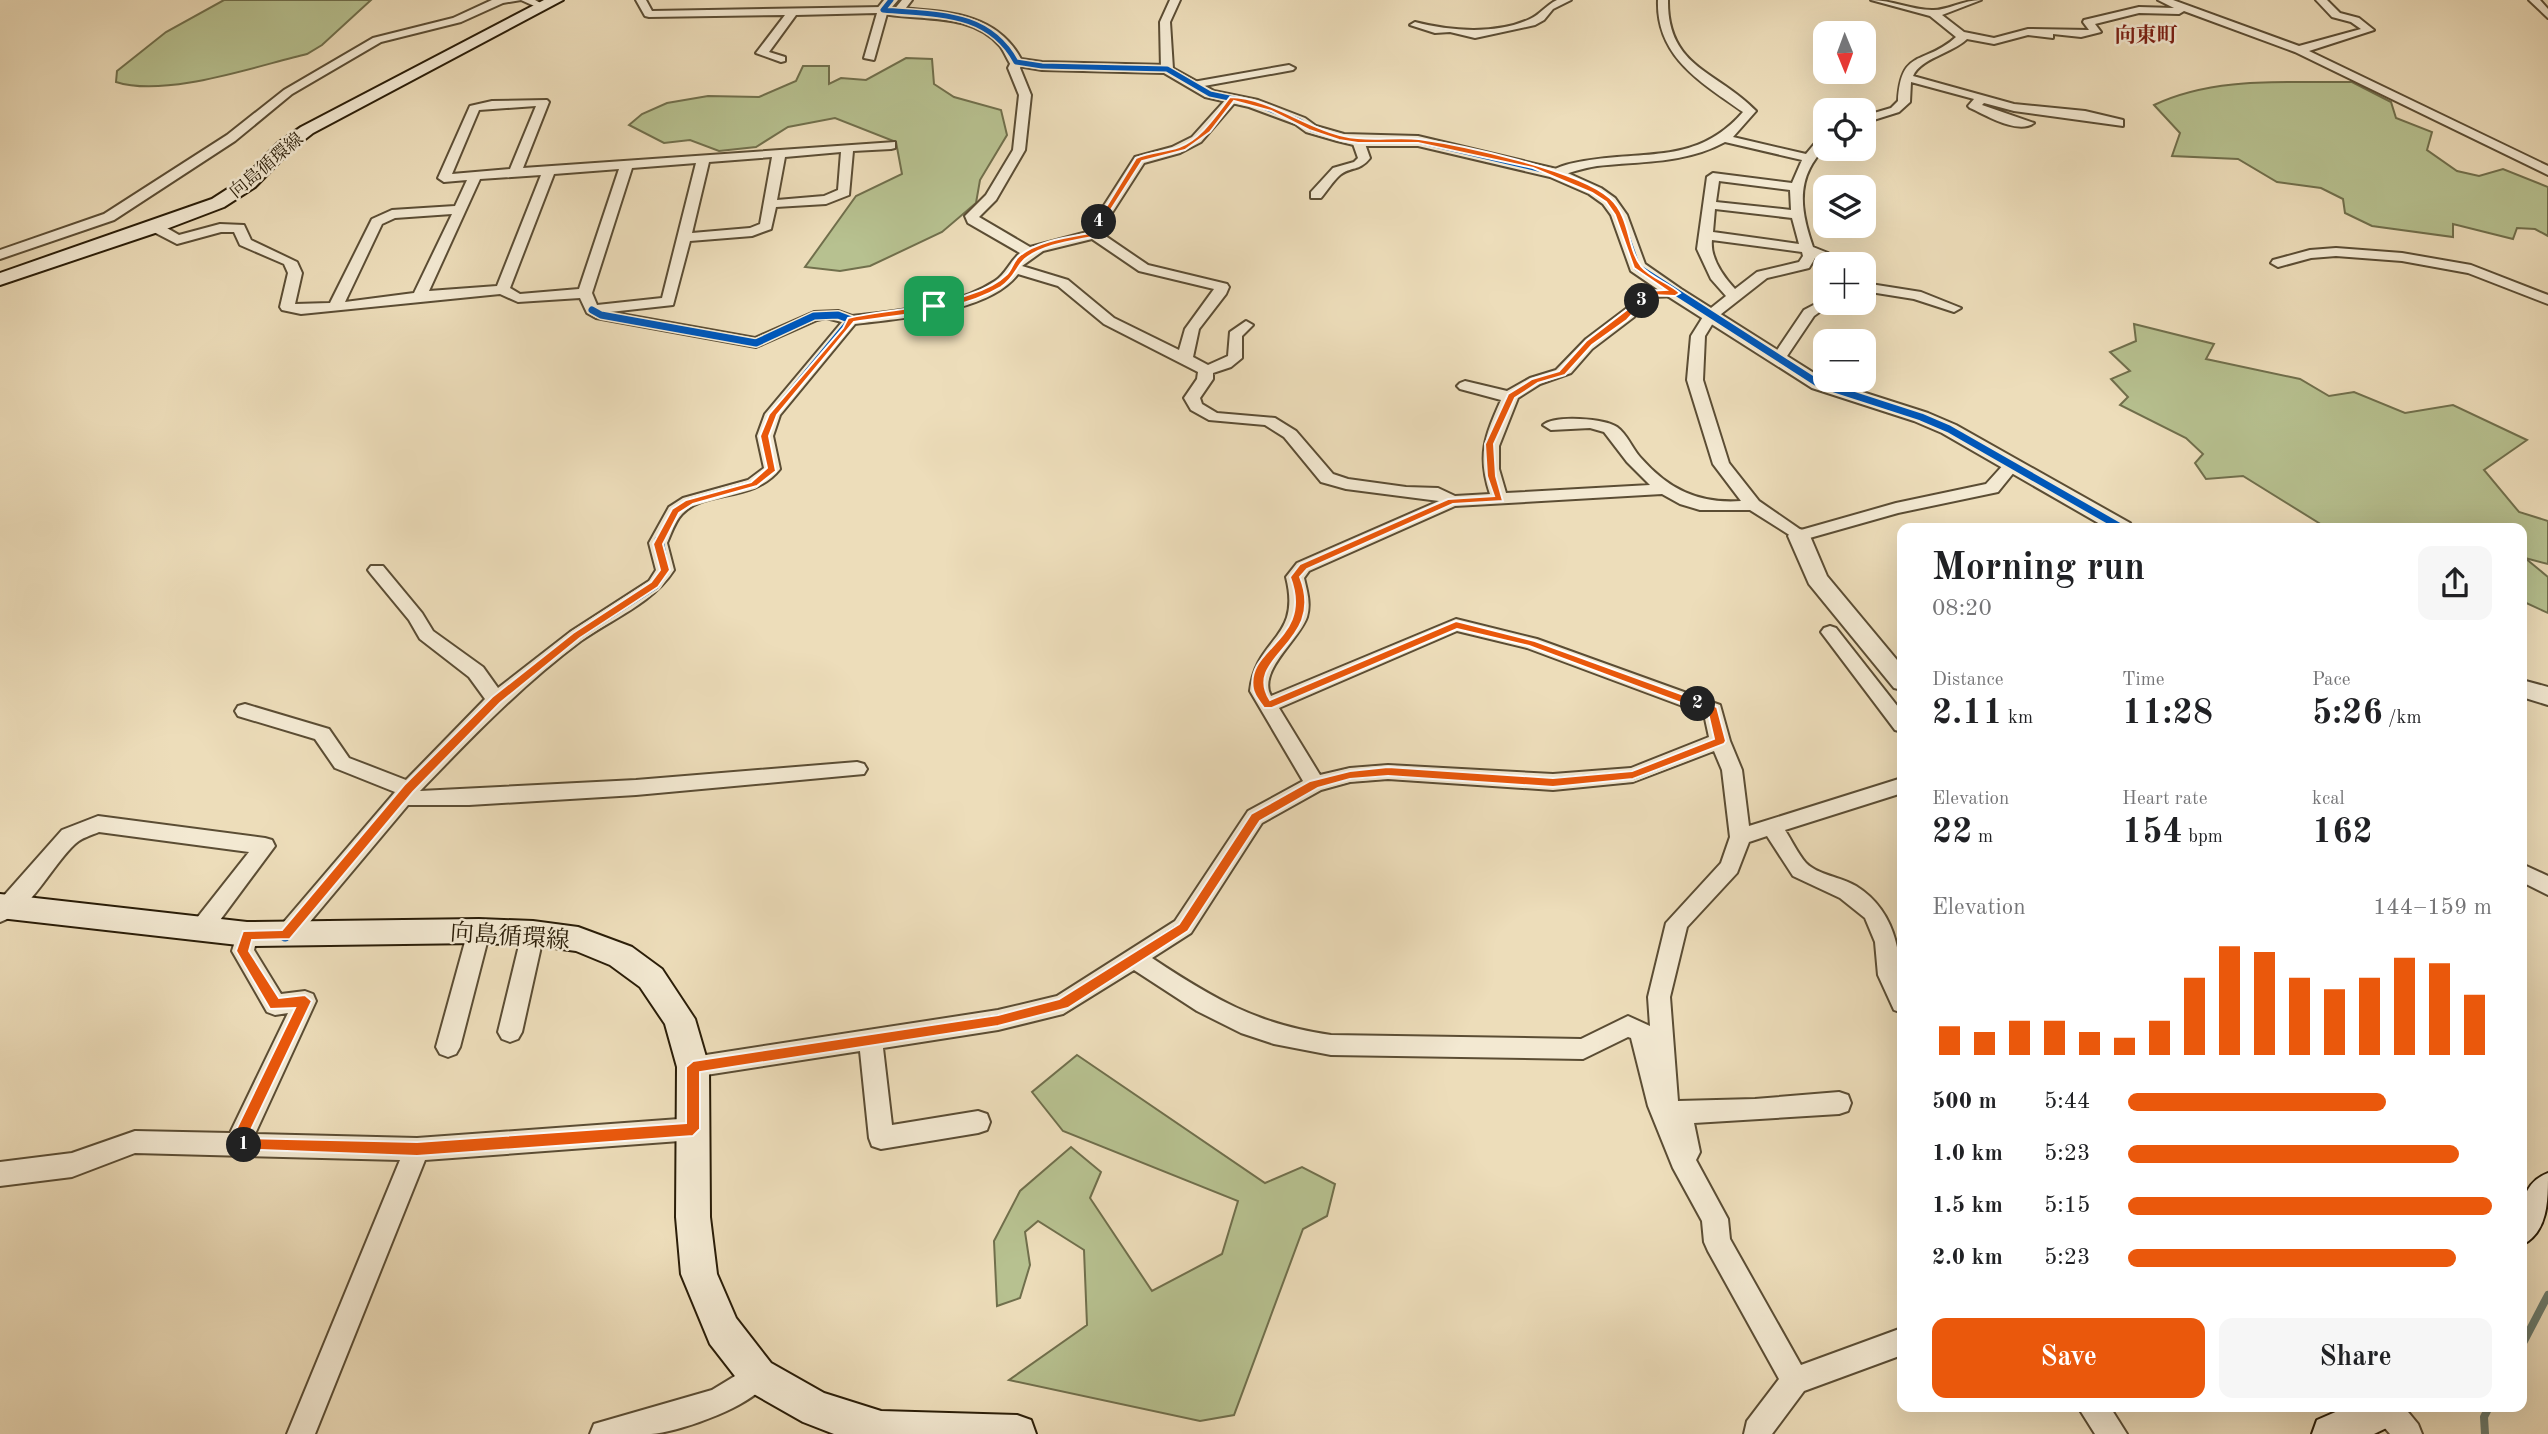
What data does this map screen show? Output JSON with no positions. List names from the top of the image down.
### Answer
{
  "streets": {
    "main road": ["向島循環線"]
  },
  "districts": ["向東町"],
  "north": "bottom",
  "page": {
    "map_buttons": ["+", "−"],
    "pins": [
      "4",
      "3",
      "2",
      "1"
    ],
    "heading": ["Morning run", "08:20"],
    "stats": [
      ["Distance", "2.11 km"],
      ["Time", "11:28"],
      ["Pace", "5:26 /km"],
      ["Elevation", "22 m"],
      ["Heart rate", "154 bpm"],
      ["kcal", "162"]
    ],
    "chart": ["Elevation", "144–159 m"],
    "list": [
      {
        "name": "500 m",
        "note": "5:44"
      },
      {
        "name": "1.0 km",
        "note": "5:23"
      },
      {
        "name": "1.5 km",
        "note": "5:15"
      },
      {
        "name": "2.0 km",
        "note": "5:23"
      }
    ],
    "buttons": ["Save", "Share"]
  }
}
